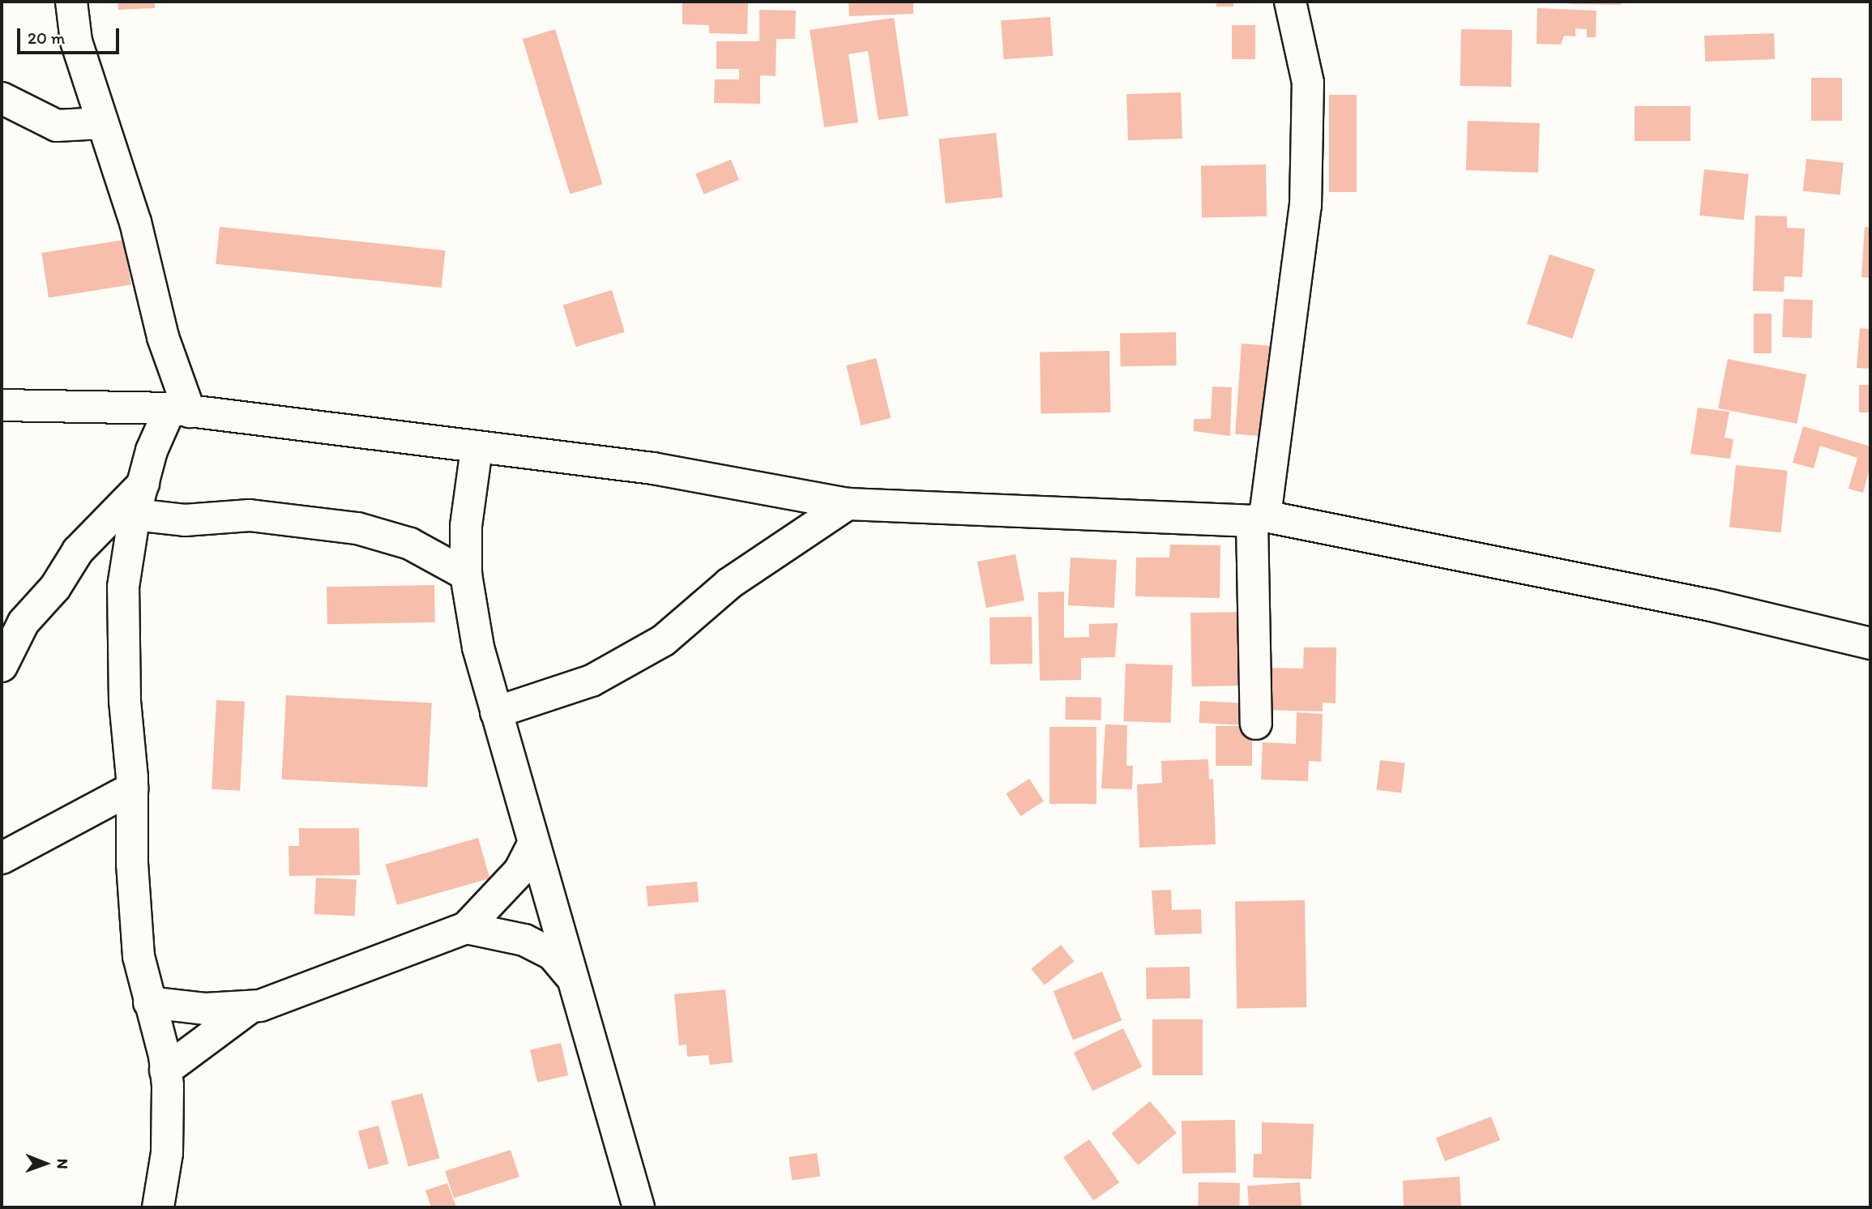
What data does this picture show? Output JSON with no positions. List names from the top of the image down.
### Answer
{
  "scale_bar": "20 m",
  "north": "right"
}
